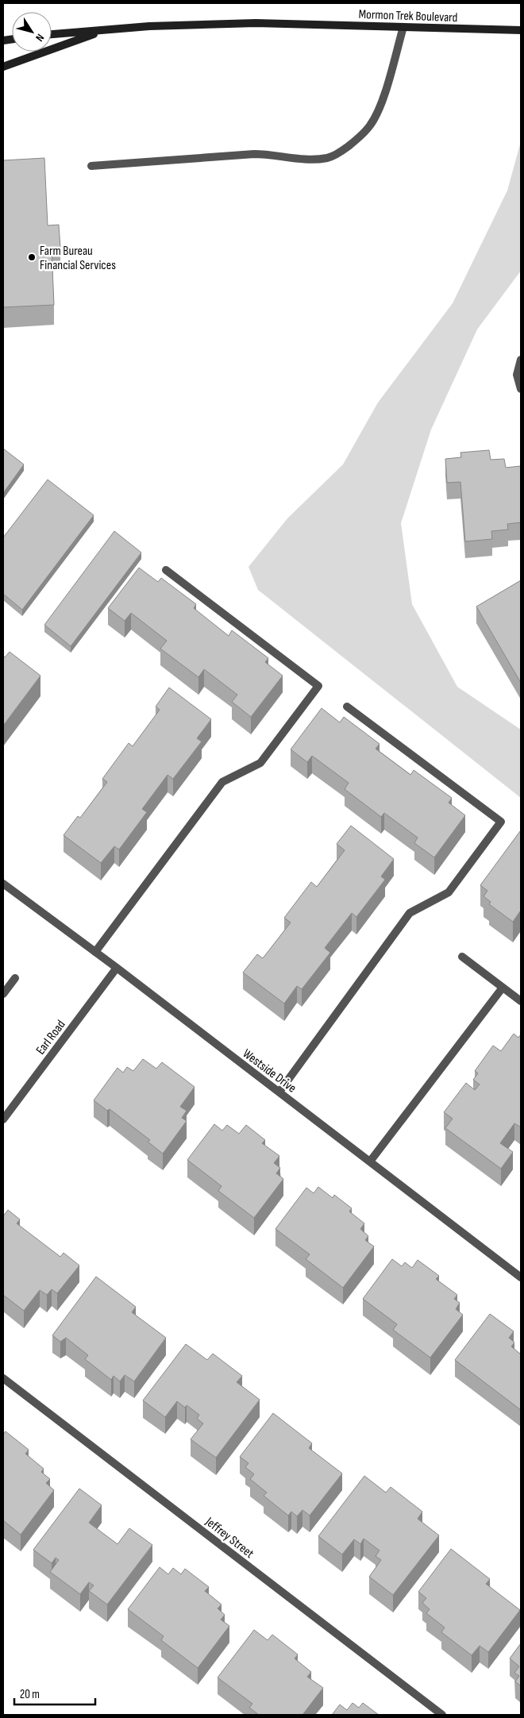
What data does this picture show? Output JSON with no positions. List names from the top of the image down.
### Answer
{
  "streets": {
    "main road": ["Mormon Trek Boulevard"],
    "street": ["Earl Road", "Westside Drive", "Jeffrey Street"]
  },
  "crossings": [
    ["Earl Road", "Westside Drive"]
  ],
  "places": ["Farm Bureau Financial Services"],
  "scale_bar": "20 m",
  "north": "bottom right"
}
